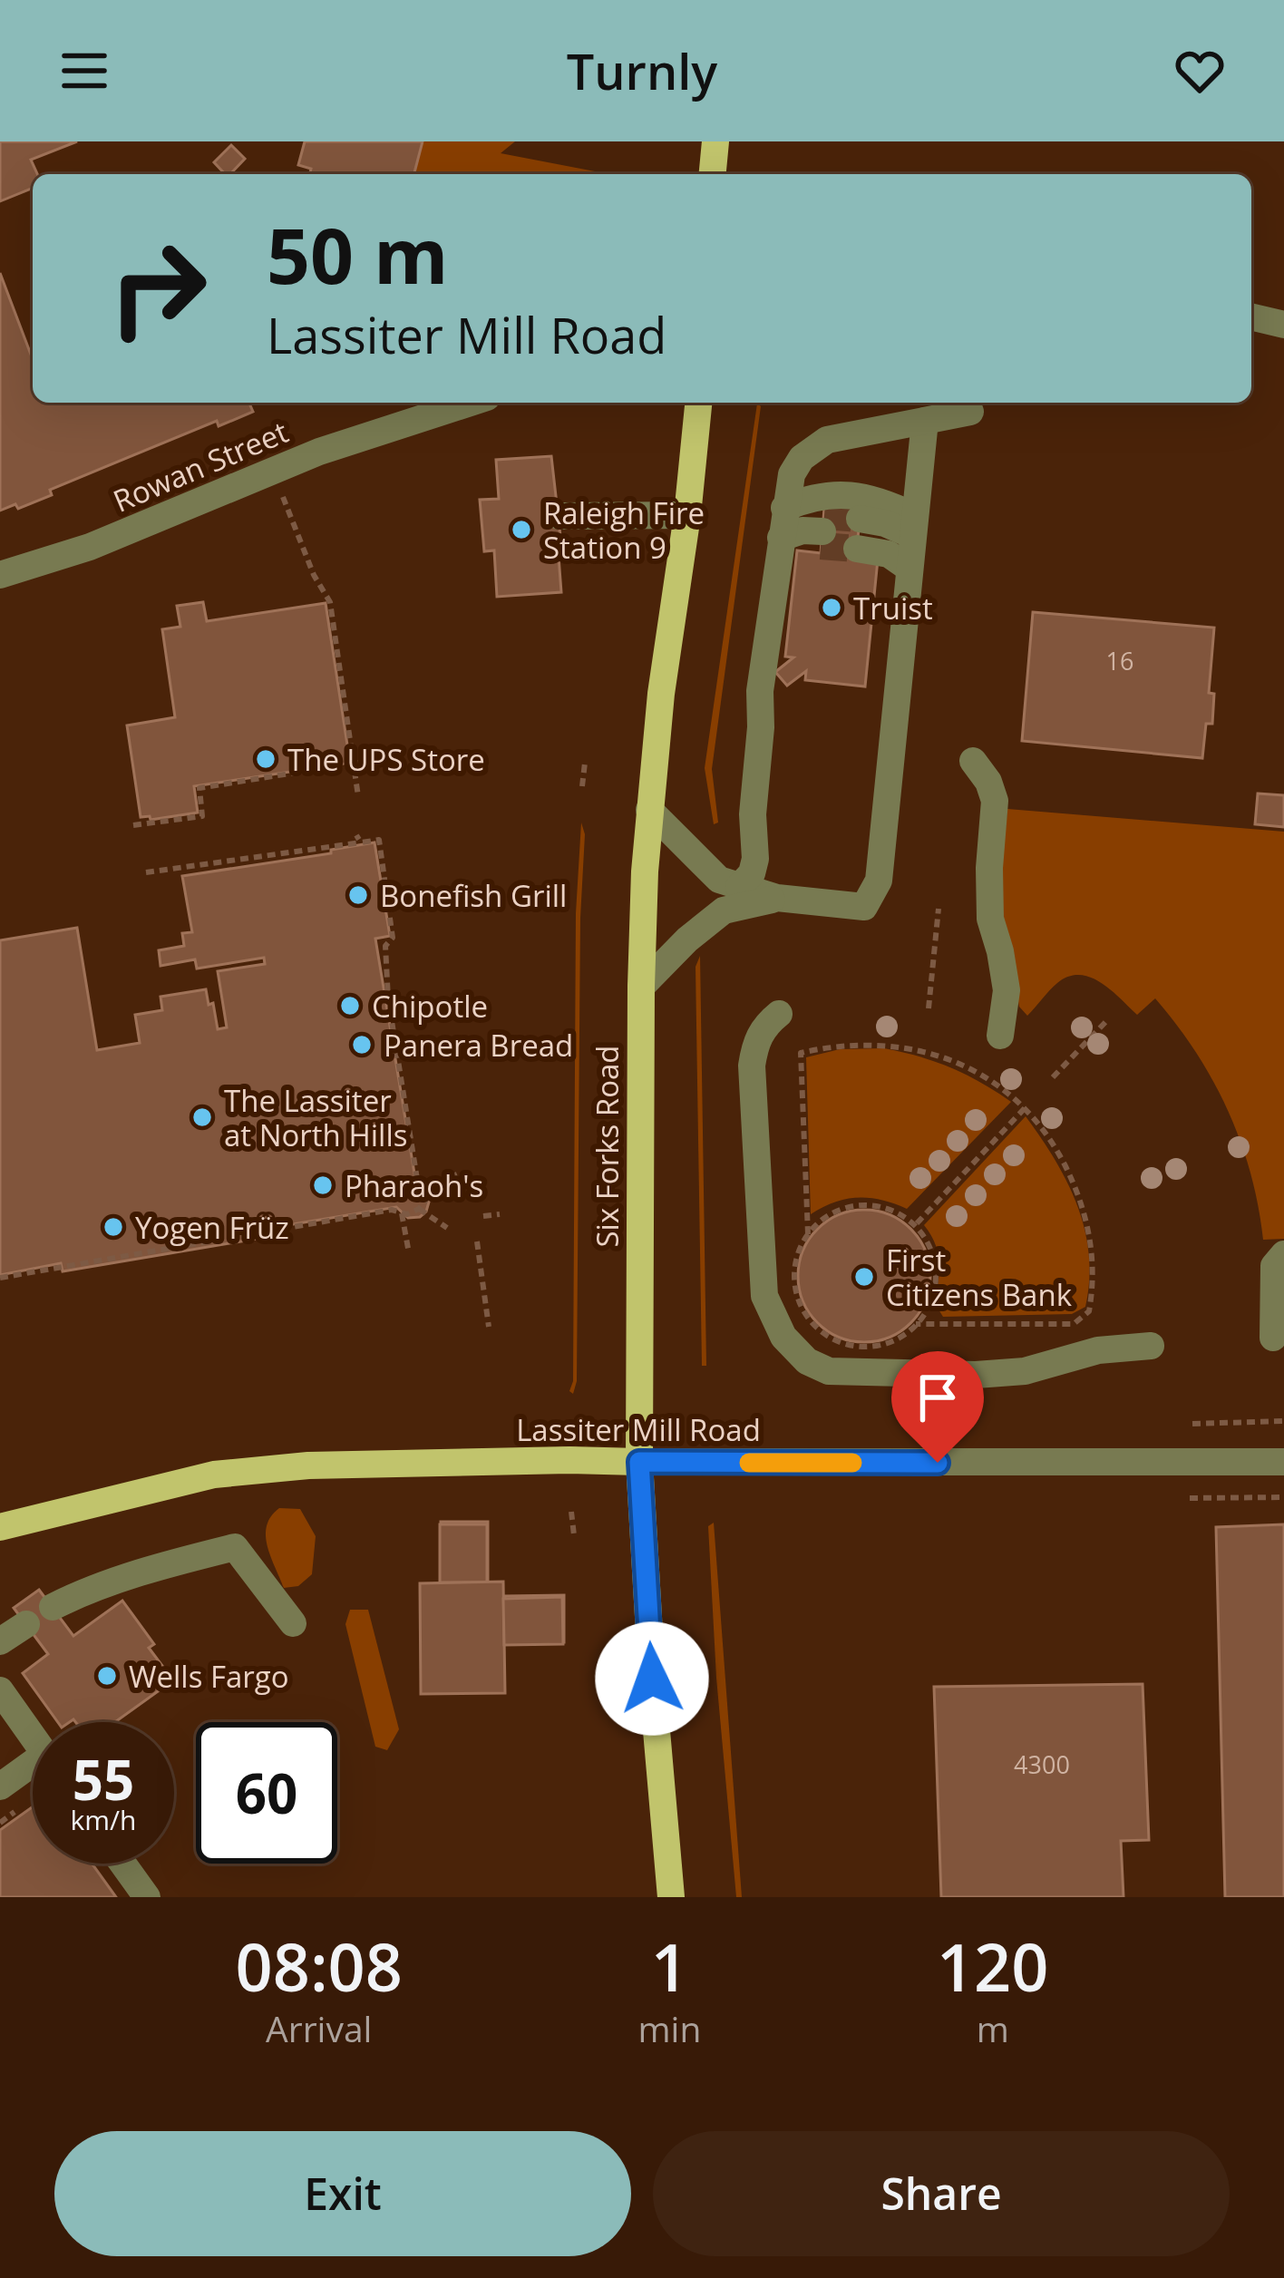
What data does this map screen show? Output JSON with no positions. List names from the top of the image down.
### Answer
{
  "streets": {
    "main road": ["Six Forks Road", "Lassiter Mill Road"],
    "street": ["Rowan Street"]
  },
  "crossings": [
    ["Six Forks Road", "Lassiter Mill Road"]
  ],
  "places": [
    "Raleigh Fire Station 9",
    "Truist",
    "The UPS Store",
    "Bonefish Grill",
    "Chipotle",
    "Panera Bread",
    "The Lassiter at North Hills",
    "Pharaoh's",
    "Yogen Früz",
    "First Citizens Bank",
    "Wells Fargo"
  ],
  "house_numbers": ["16", "4300"],
  "page": {
    "header": "Turnly",
    "turn": ["50 m", "Lassiter Mill Road"],
    "speed": "55 km/h",
    "limit": "60",
    "eta": [
      "08:08",
      "Arrival",
      "1",
      "min",
      "120",
      "m"
    ],
    "buttons": ["Exit", "Share"]
  }
}
